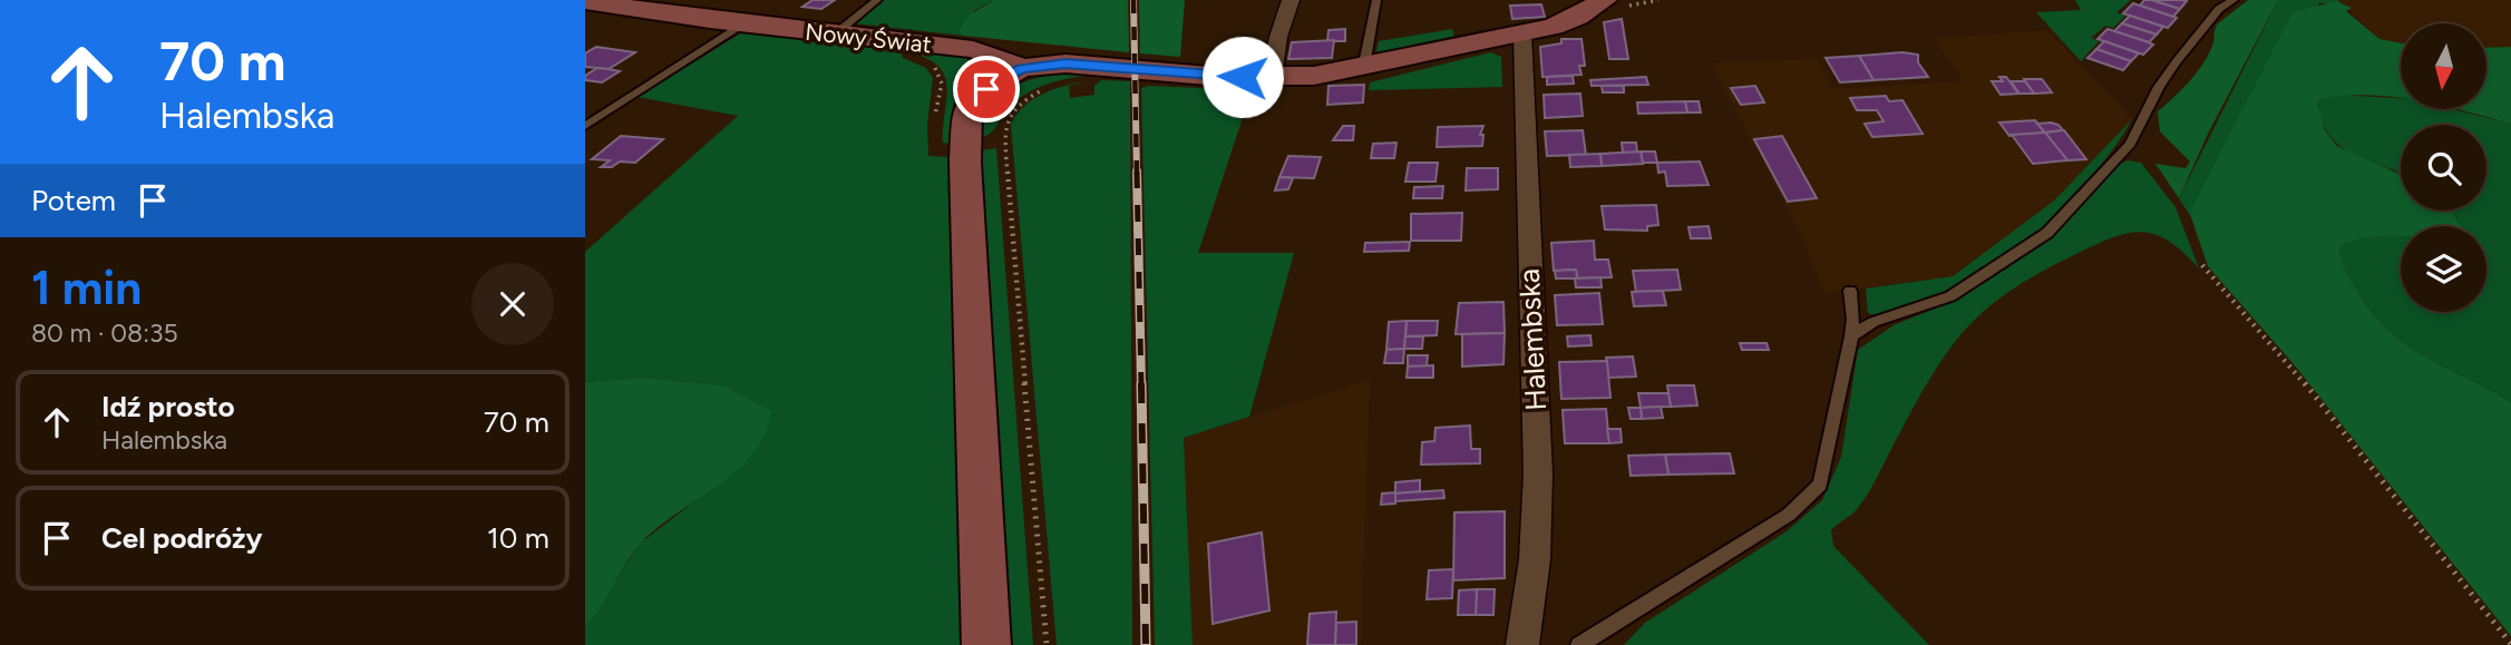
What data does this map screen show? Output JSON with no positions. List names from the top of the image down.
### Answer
{
  "streets": {
    "street": ["Nowy Świat", "Halembska"]
  },
  "crossings": [
    ["Nowy Świat", "Halembska"]
  ],
  "north": "bottom",
  "page": {
    "turn": ["70 m", "Halembska"],
    "then": "Potem",
    "heading": ["1 min", "80 m · 08:35"],
    "list": [
      {
        "name": "Idź prosto",
        "note": "Halembska",
        "value": "70 m"
      },
      {
        "name": "Cel podróży",
        "value": "10 m"
      }
    ]
  }
}
